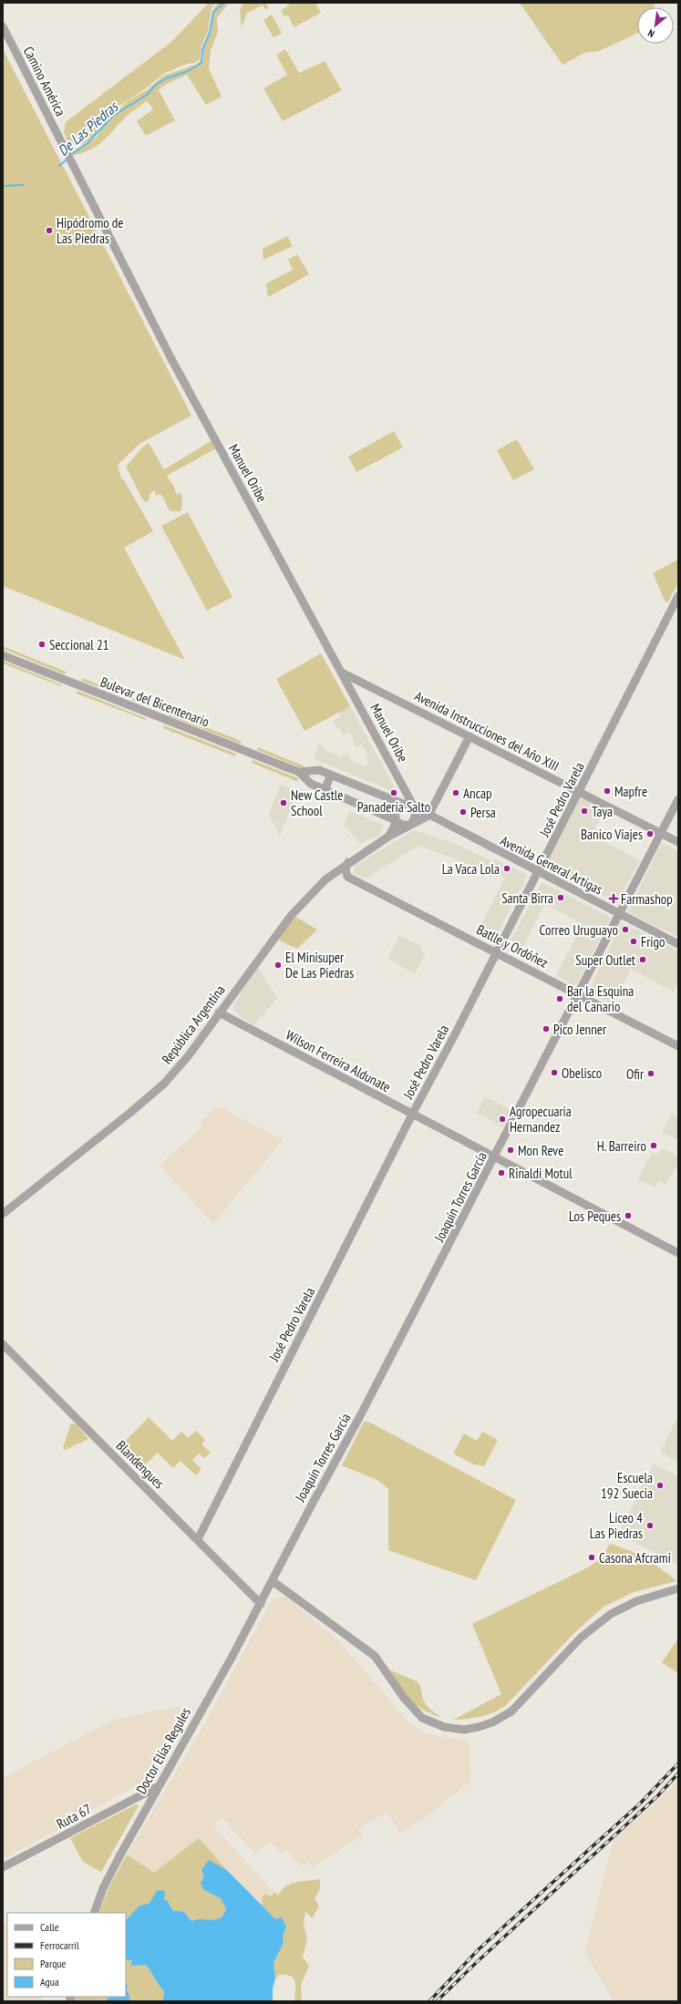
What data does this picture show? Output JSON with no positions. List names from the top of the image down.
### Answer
{
  "streets": {
    "street": [
      "Camino América",
      "Manuel Oribe",
      "Bulevar del Bicentenario",
      "Avenida Instrucciones del Año XIII",
      "José Pedro Varela",
      "Avenida General Artigas",
      "Batlle y Ordóñez",
      "República Argentina",
      "Wilson Ferreira Aldunate",
      "Joaquín Torres García",
      "Blandengues",
      "Doctor Elías Regules",
      "Ruta 67"
    ]
  },
  "crossings": [
    ["Camino América", "Manuel Oribe"],
    ["Manuel Oribe", "Avenida Instrucciones del Año XIII"],
    ["Bulevar del Bicentenario", "Avenida General Artigas"],
    ["Bulevar del Bicentenario", "República Argentina"],
    ["Avenida Instrucciones del Año XIII", "José Pedro Varela"],
    ["Avenida Instrucciones del Año XIII", "Joaquín Torres García"],
    ["José Pedro Varela", "Avenida General Artigas"],
    ["José Pedro Varela", "Batlle y Ordóñez"],
    ["José Pedro Varela", "Wilson Ferreira Aldunate"],
    ["José Pedro Varela", "Blandengues"],
    ["Avenida General Artigas", "República Argentina"],
    ["Avenida General Artigas", "Joaquín Torres García"],
    ["Batlle y Ordóñez", "República Argentina"],
    ["Batlle y Ordóñez", "Joaquín Torres García"],
    ["República Argentina", "Wilson Ferreira Aldunate"],
    ["Wilson Ferreira Aldunate", "Joaquín Torres García"],
    ["Joaquín Torres García", "Blandengues"],
    ["Joaquín Torres García", "Doctor Elías Regules"],
    ["Blandengues", "Doctor Elías Regules"],
    ["Doctor Elías Regules", "Ruta 67"]
  ],
  "water": ["De Las Piedras"],
  "places": {
    "other": [
      "Hipódromo de Las Piedras",
      "Seccional 21",
      "Mapfre",
      "Panadería Salto",
      "Ancap",
      "New Castle School",
      "Taya",
      "Persa",
      "Banico Viajes",
      "La Vaca Lola",
      "Santa Birra",
      "Correo Uruguayo",
      "Frigo",
      "Super Outlet",
      "El Minisuper De Las Piedras",
      "Bar la Esquina del Canario",
      "Pico Jenner",
      "Obelisco",
      "Ofir",
      "Agropecuaria Hernandez",
      "H. Barreiro",
      "Mon Reve",
      "Rinaldi Motul",
      "Los Peques",
      "Escuela 192 Suecia",
      "Liceo 4 Las Piedras",
      "Casona Afcrami"
    ],
    "health": ["Farmashop"]
  },
  "legend": [
    "Calle",
    "Ferrocarril",
    "Parque",
    "Agua"
  ],
  "north": "bottom left"
}
